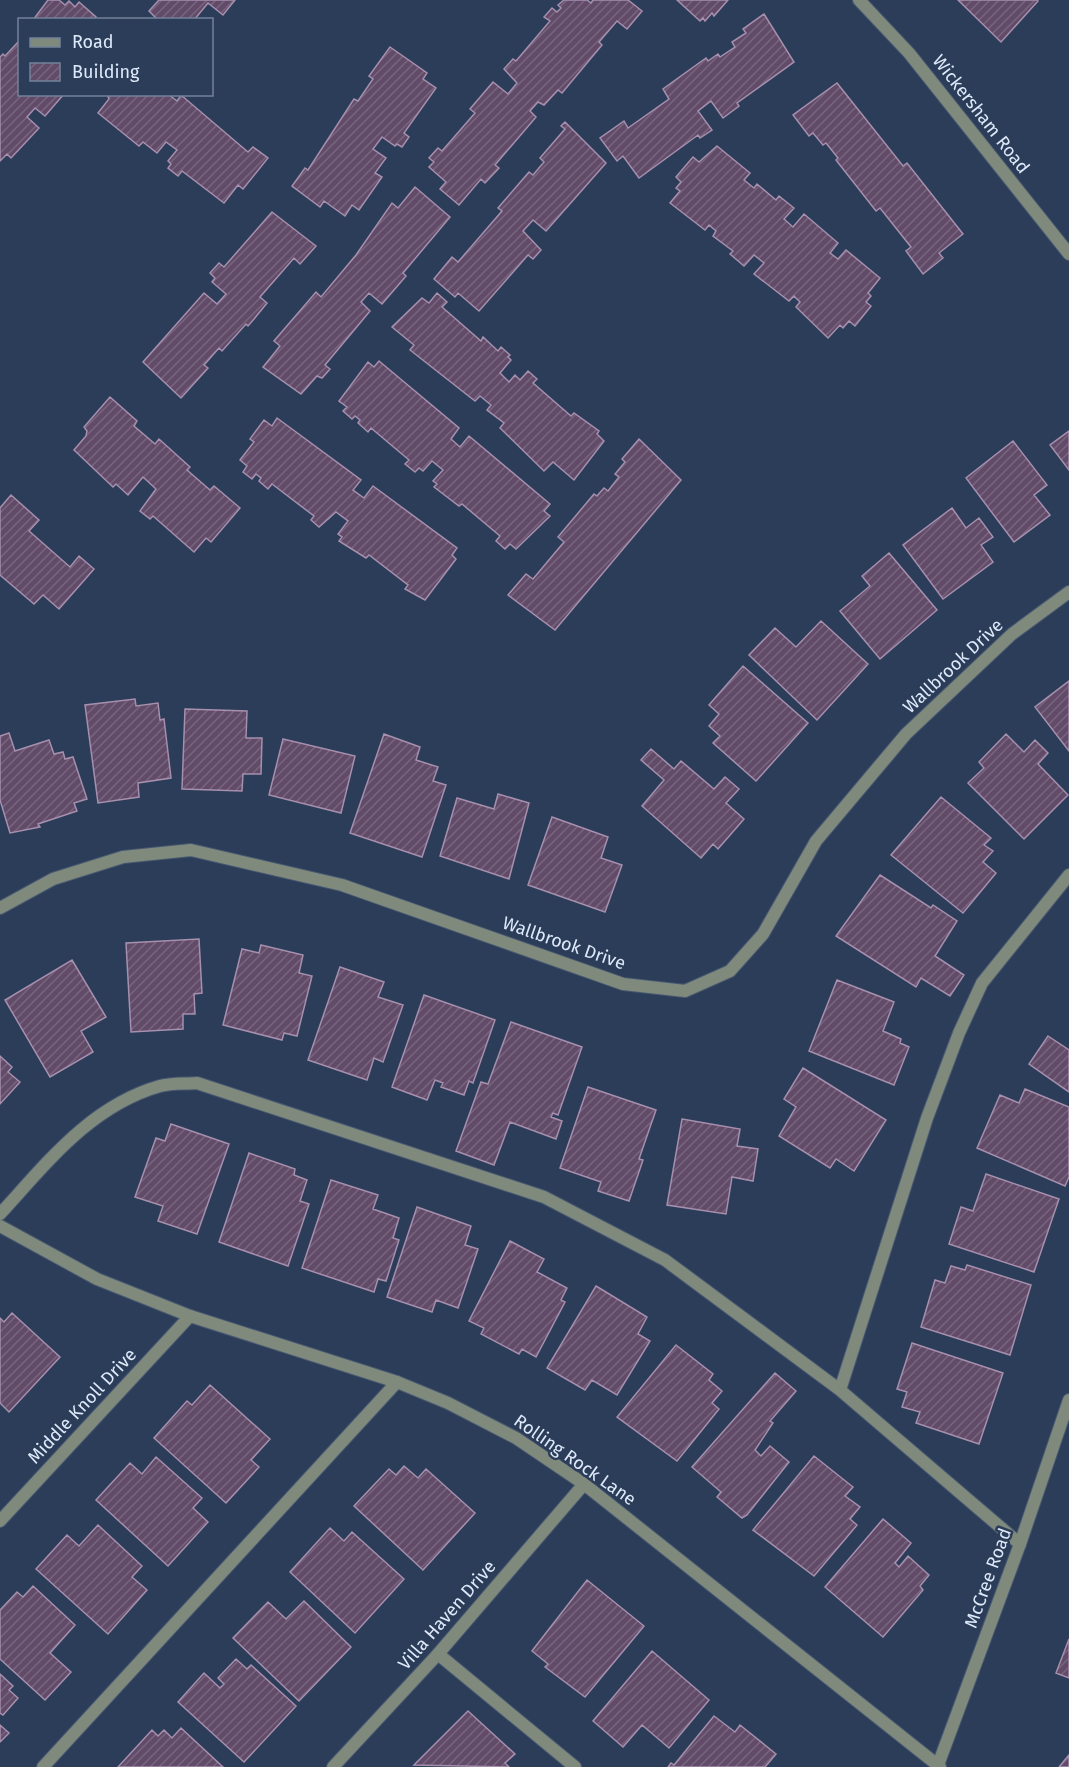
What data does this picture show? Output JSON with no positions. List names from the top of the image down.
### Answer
{
  "streets": {
    "street": [
      "Wickersham Road",
      "Wallbrook Drive",
      "Middle Knoll Drive",
      "Rolling Rock Lane",
      "McCree Road",
      "Villa Haven Drive"
    ]
  },
  "crossings": [
    ["Middle Knoll Drive", "Rolling Rock Lane"],
    ["Rolling Rock Lane", "McCree Road"],
    ["Rolling Rock Lane", "Villa Haven Drive"]
  ],
  "legend": ["Road", "Building"]
}
